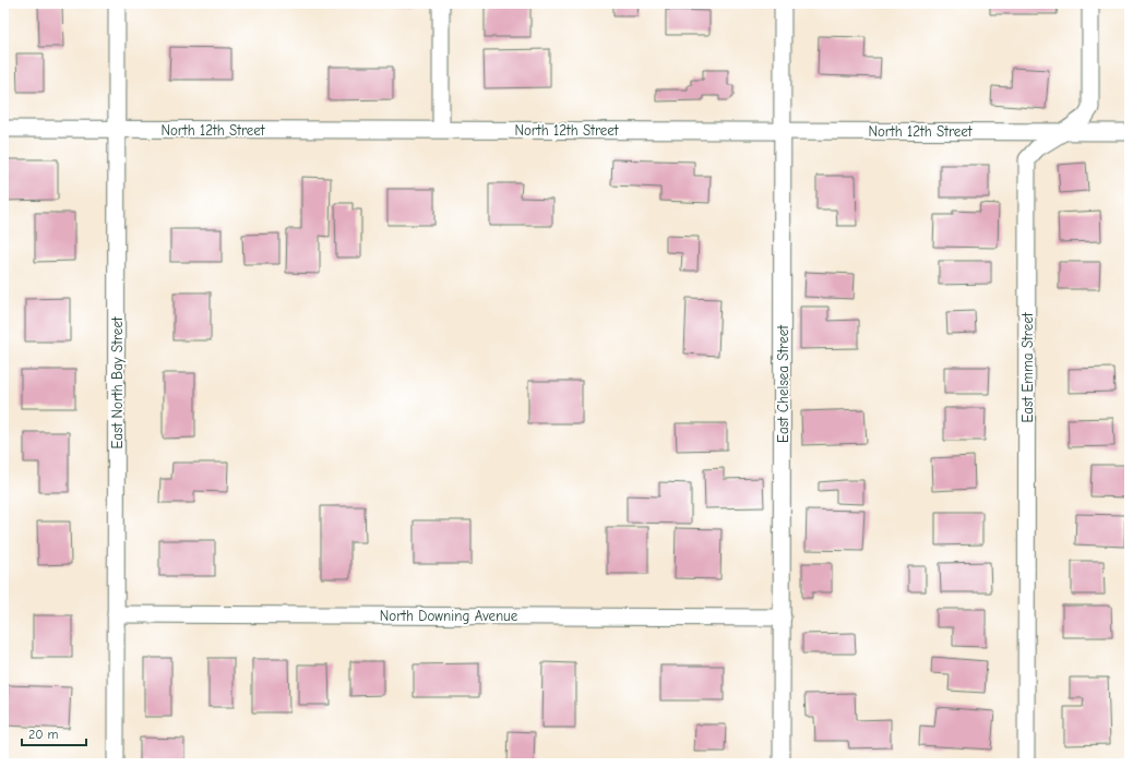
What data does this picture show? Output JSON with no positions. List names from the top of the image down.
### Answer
{
  "streets": {
    "street": [
      "North 12th Street",
      "East Emma Street",
      "East North Bay Street",
      "East Chelsea Street",
      "North Downing Avenue"
    ]
  },
  "crossings": [
    ["North 12th Street", "East Emma Street"],
    ["North 12th Street", "East North Bay Street"],
    ["North 12th Street", "East Chelsea Street"],
    ["East North Bay Street", "North Downing Avenue"],
    ["East Chelsea Street", "North Downing Avenue"]
  ],
  "scale_bar": "20 m"
}
